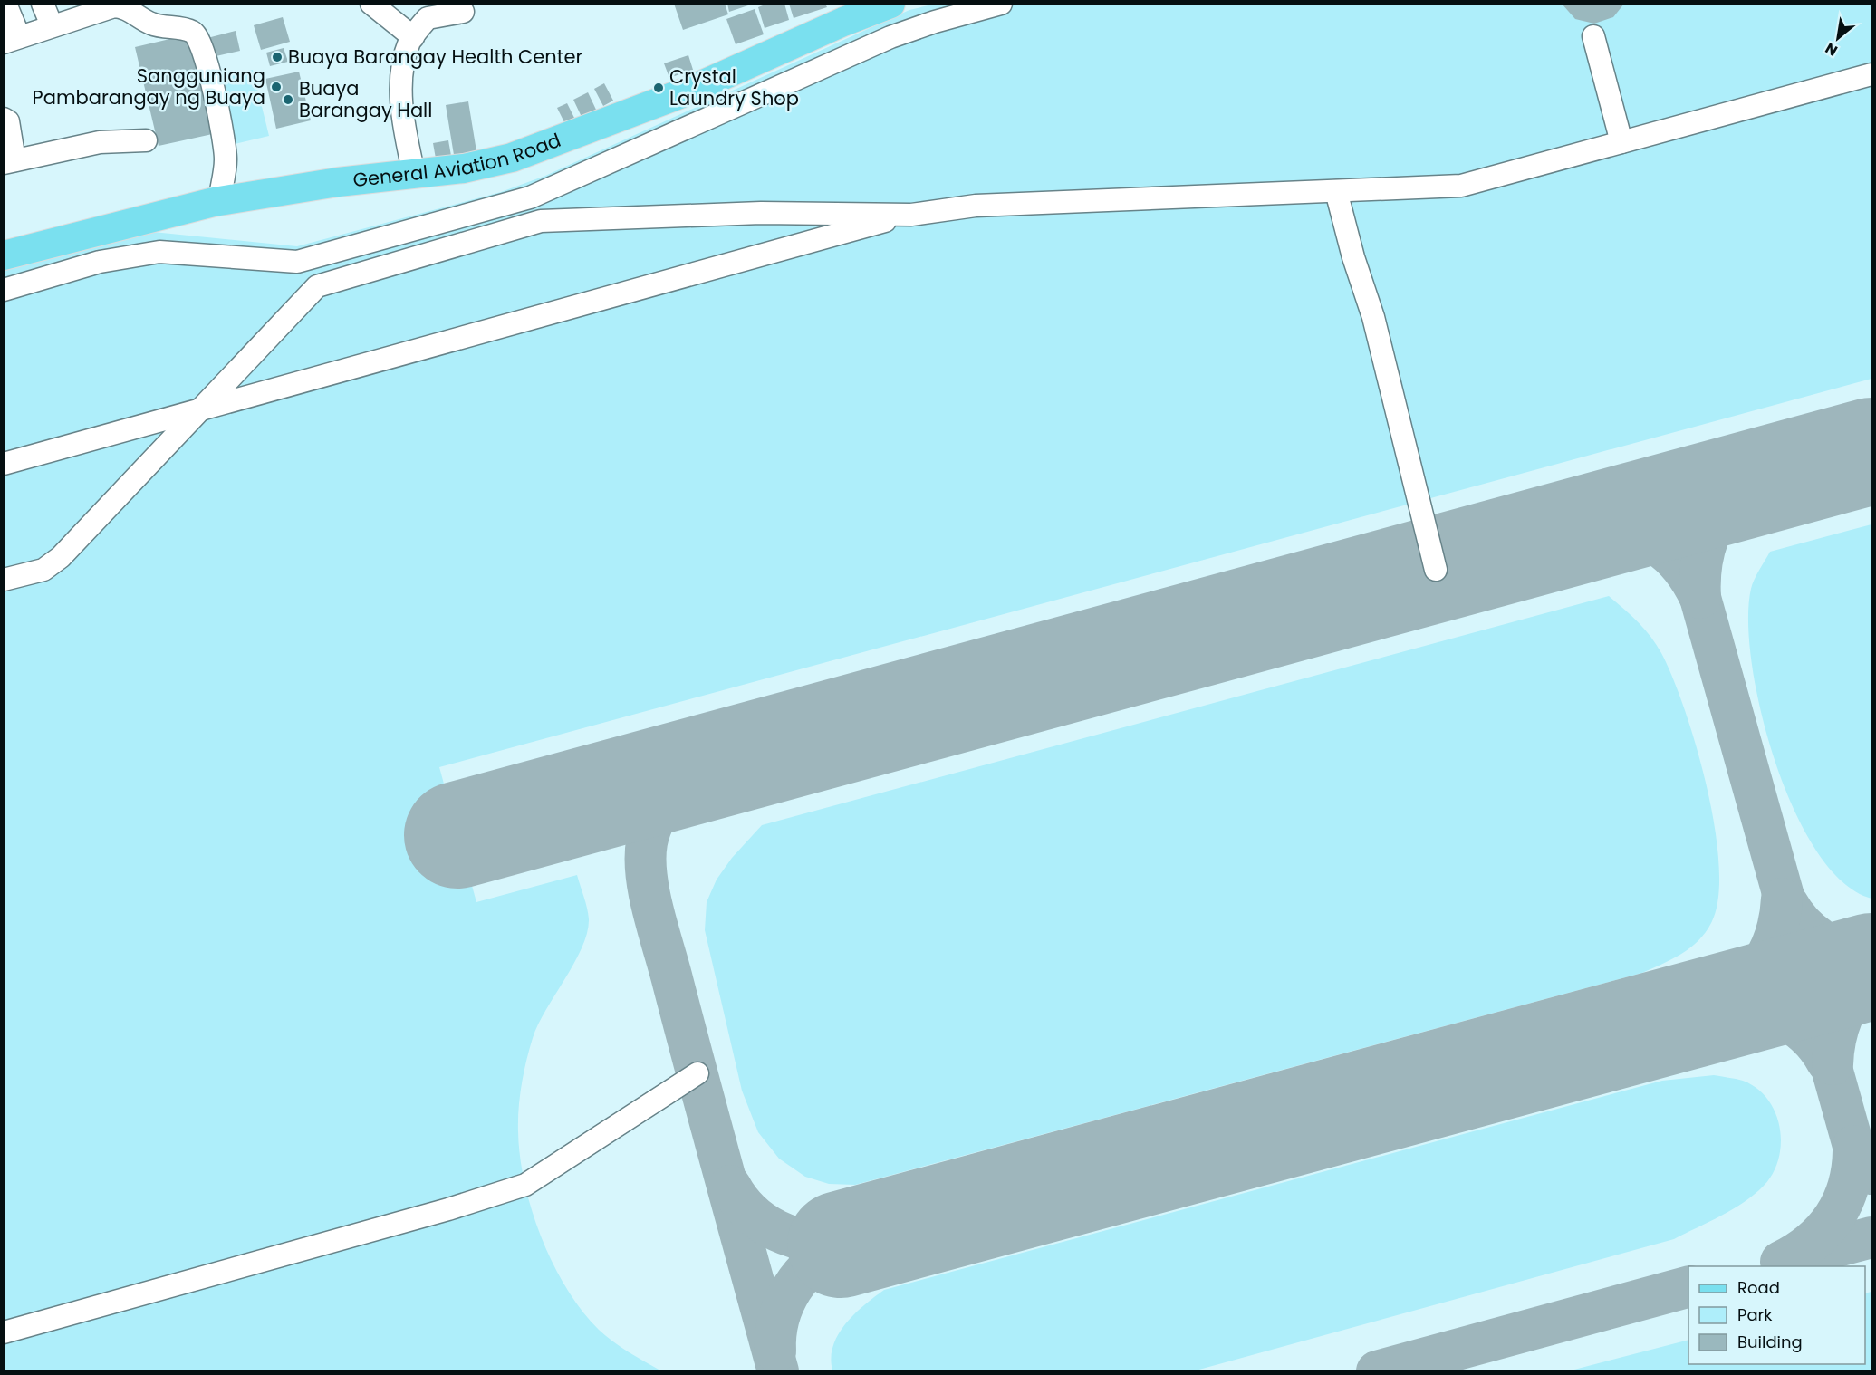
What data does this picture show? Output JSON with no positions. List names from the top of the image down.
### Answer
{
  "streets": {
    "main road": ["General Aviation Road"]
  },
  "places": [
    "Buaya Barangay Health Center",
    "Sangguniang Pambarangay ng Buaya",
    "Crystal Laundry Shop",
    "Buaya Barangay Hall"
  ],
  "legend": ["Road", "Park", "Building"],
  "north": "bottom left"
}
